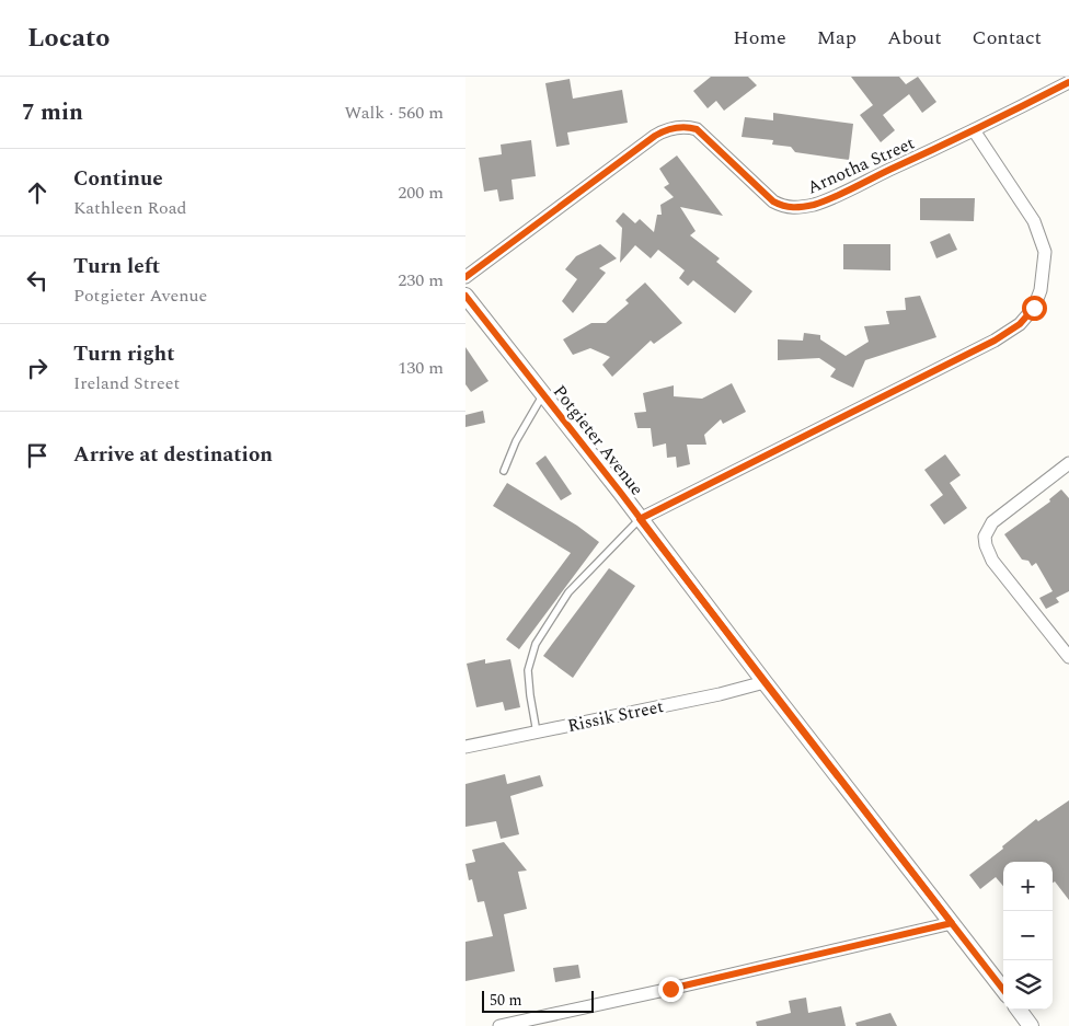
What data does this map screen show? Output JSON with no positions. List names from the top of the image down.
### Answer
{
  "streets": {
    "street": ["Arnotha Street", "Potgieter Avenue", "Rissik Street"]
  },
  "crossings": [
    ["Potgieter Avenue", "Rissik Street"]
  ],
  "scale_bar": "50 m",
  "page": {
    "header": "Locato",
    "nav": [
      "Home",
      "Map",
      "About",
      "Contact"
    ],
    "heading": ["7 min", "Walk · 560 m"],
    "list": [
      ["Continue", "Kathleen Road", "200 m"],
      ["Turn left", "Potgieter Avenue", "230 m"],
      ["Turn right", "Ireland Street", "130 m"],
      "Arrive at destination"
    ],
    "map_buttons": ["+", "−"],
    "scale": "50 m"
  }
}
